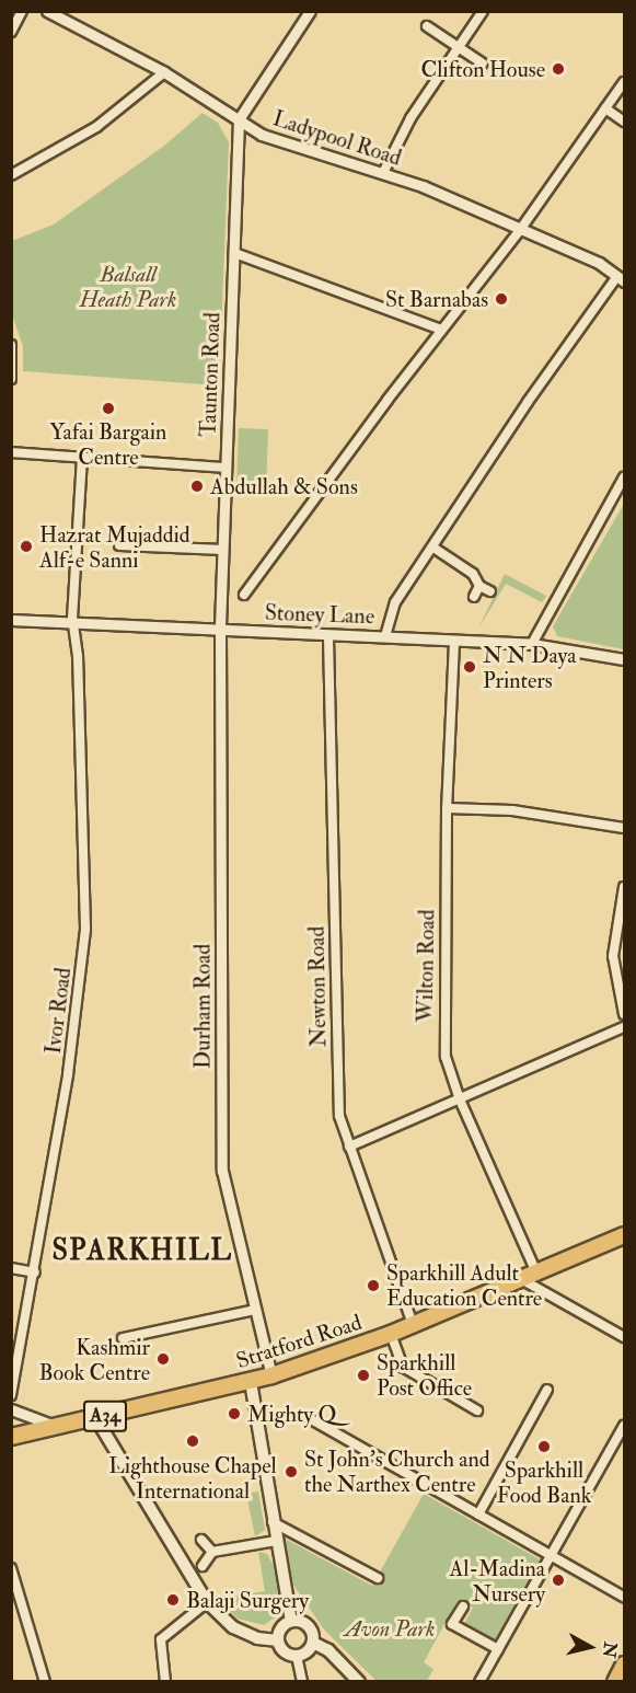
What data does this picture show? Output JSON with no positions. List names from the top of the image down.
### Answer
{
  "streets": {
    "highway": ["Stratford Road", "A34"],
    "street": [
      "Ladypool Road",
      "Taunton Road",
      "Stoney Lane",
      "Wilton Road",
      "Newton Road",
      "Durham Road",
      "Ivor Road"
    ]
  },
  "crossings": [
    ["Ladypool Road", "Taunton Road"],
    ["Taunton Road", "Stoney Lane"],
    ["Taunton Road", "Durham Road"],
    ["Stoney Lane", "Wilton Road"],
    ["Stoney Lane", "Newton Road"],
    ["Stoney Lane", "Durham Road"],
    ["Stoney Lane", "Ivor Road"],
    ["Wilton Road", "Stratford Road"],
    ["Newton Road", "Stratford Road"],
    ["Durham Road", "Stratford Road"]
  ],
  "districts": ["SPARKHILL"],
  "parks": ["Balsall Heath Park", "Avon Park"],
  "places": [
    "Clifton House",
    "St Barnabas",
    "Yafai Bargain Centre",
    "Abdullah & Sons",
    "Hazrat Mujaddid Alf-e Sanni",
    "N N Daya Printers",
    "Sparkhill Adult Education Centre",
    "Kashmir Book Centre",
    "Sparkhill Post Office",
    "Mighty Q",
    "Lighthouse Chapel International",
    "Sparkhill Food Bank",
    "St John's Church and the Narthex Centre",
    "Al-Madina Nursery",
    "Balaji Surgery"
  ],
  "north": "right"
}
